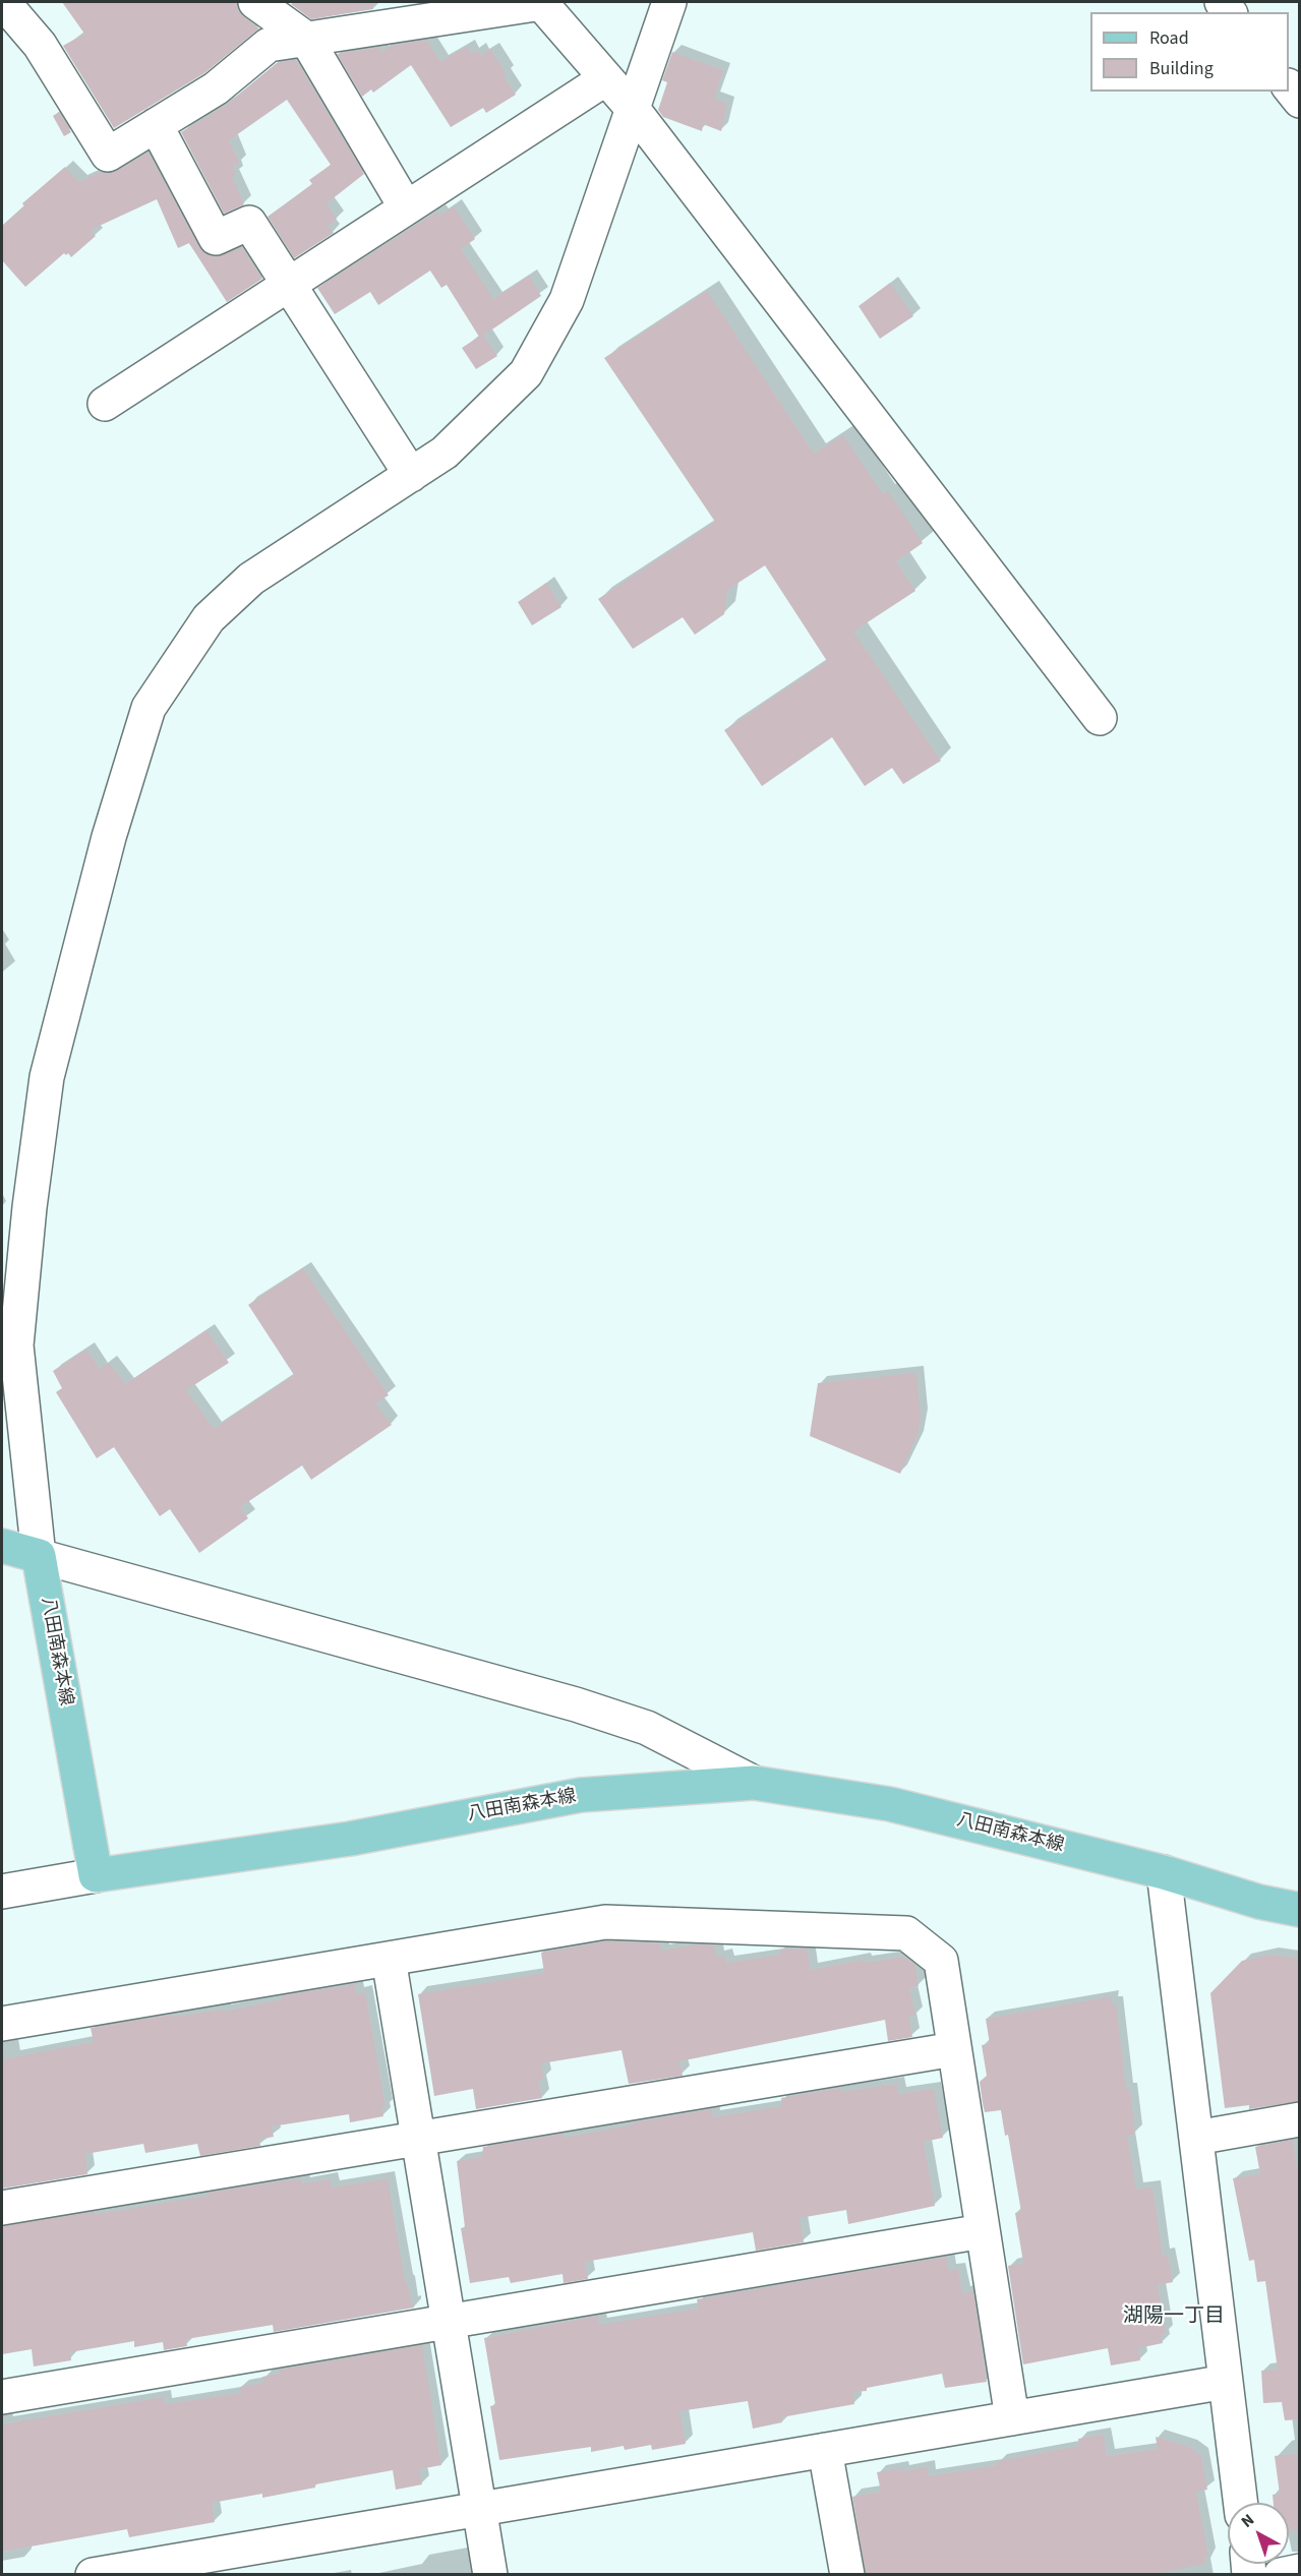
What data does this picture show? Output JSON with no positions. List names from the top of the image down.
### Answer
{
  "streets": {
    "main road": ["八田南森本線"]
  },
  "districts": ["湖陽一丁目"],
  "legend": ["Road", "Building"],
  "north": "top left"
}
